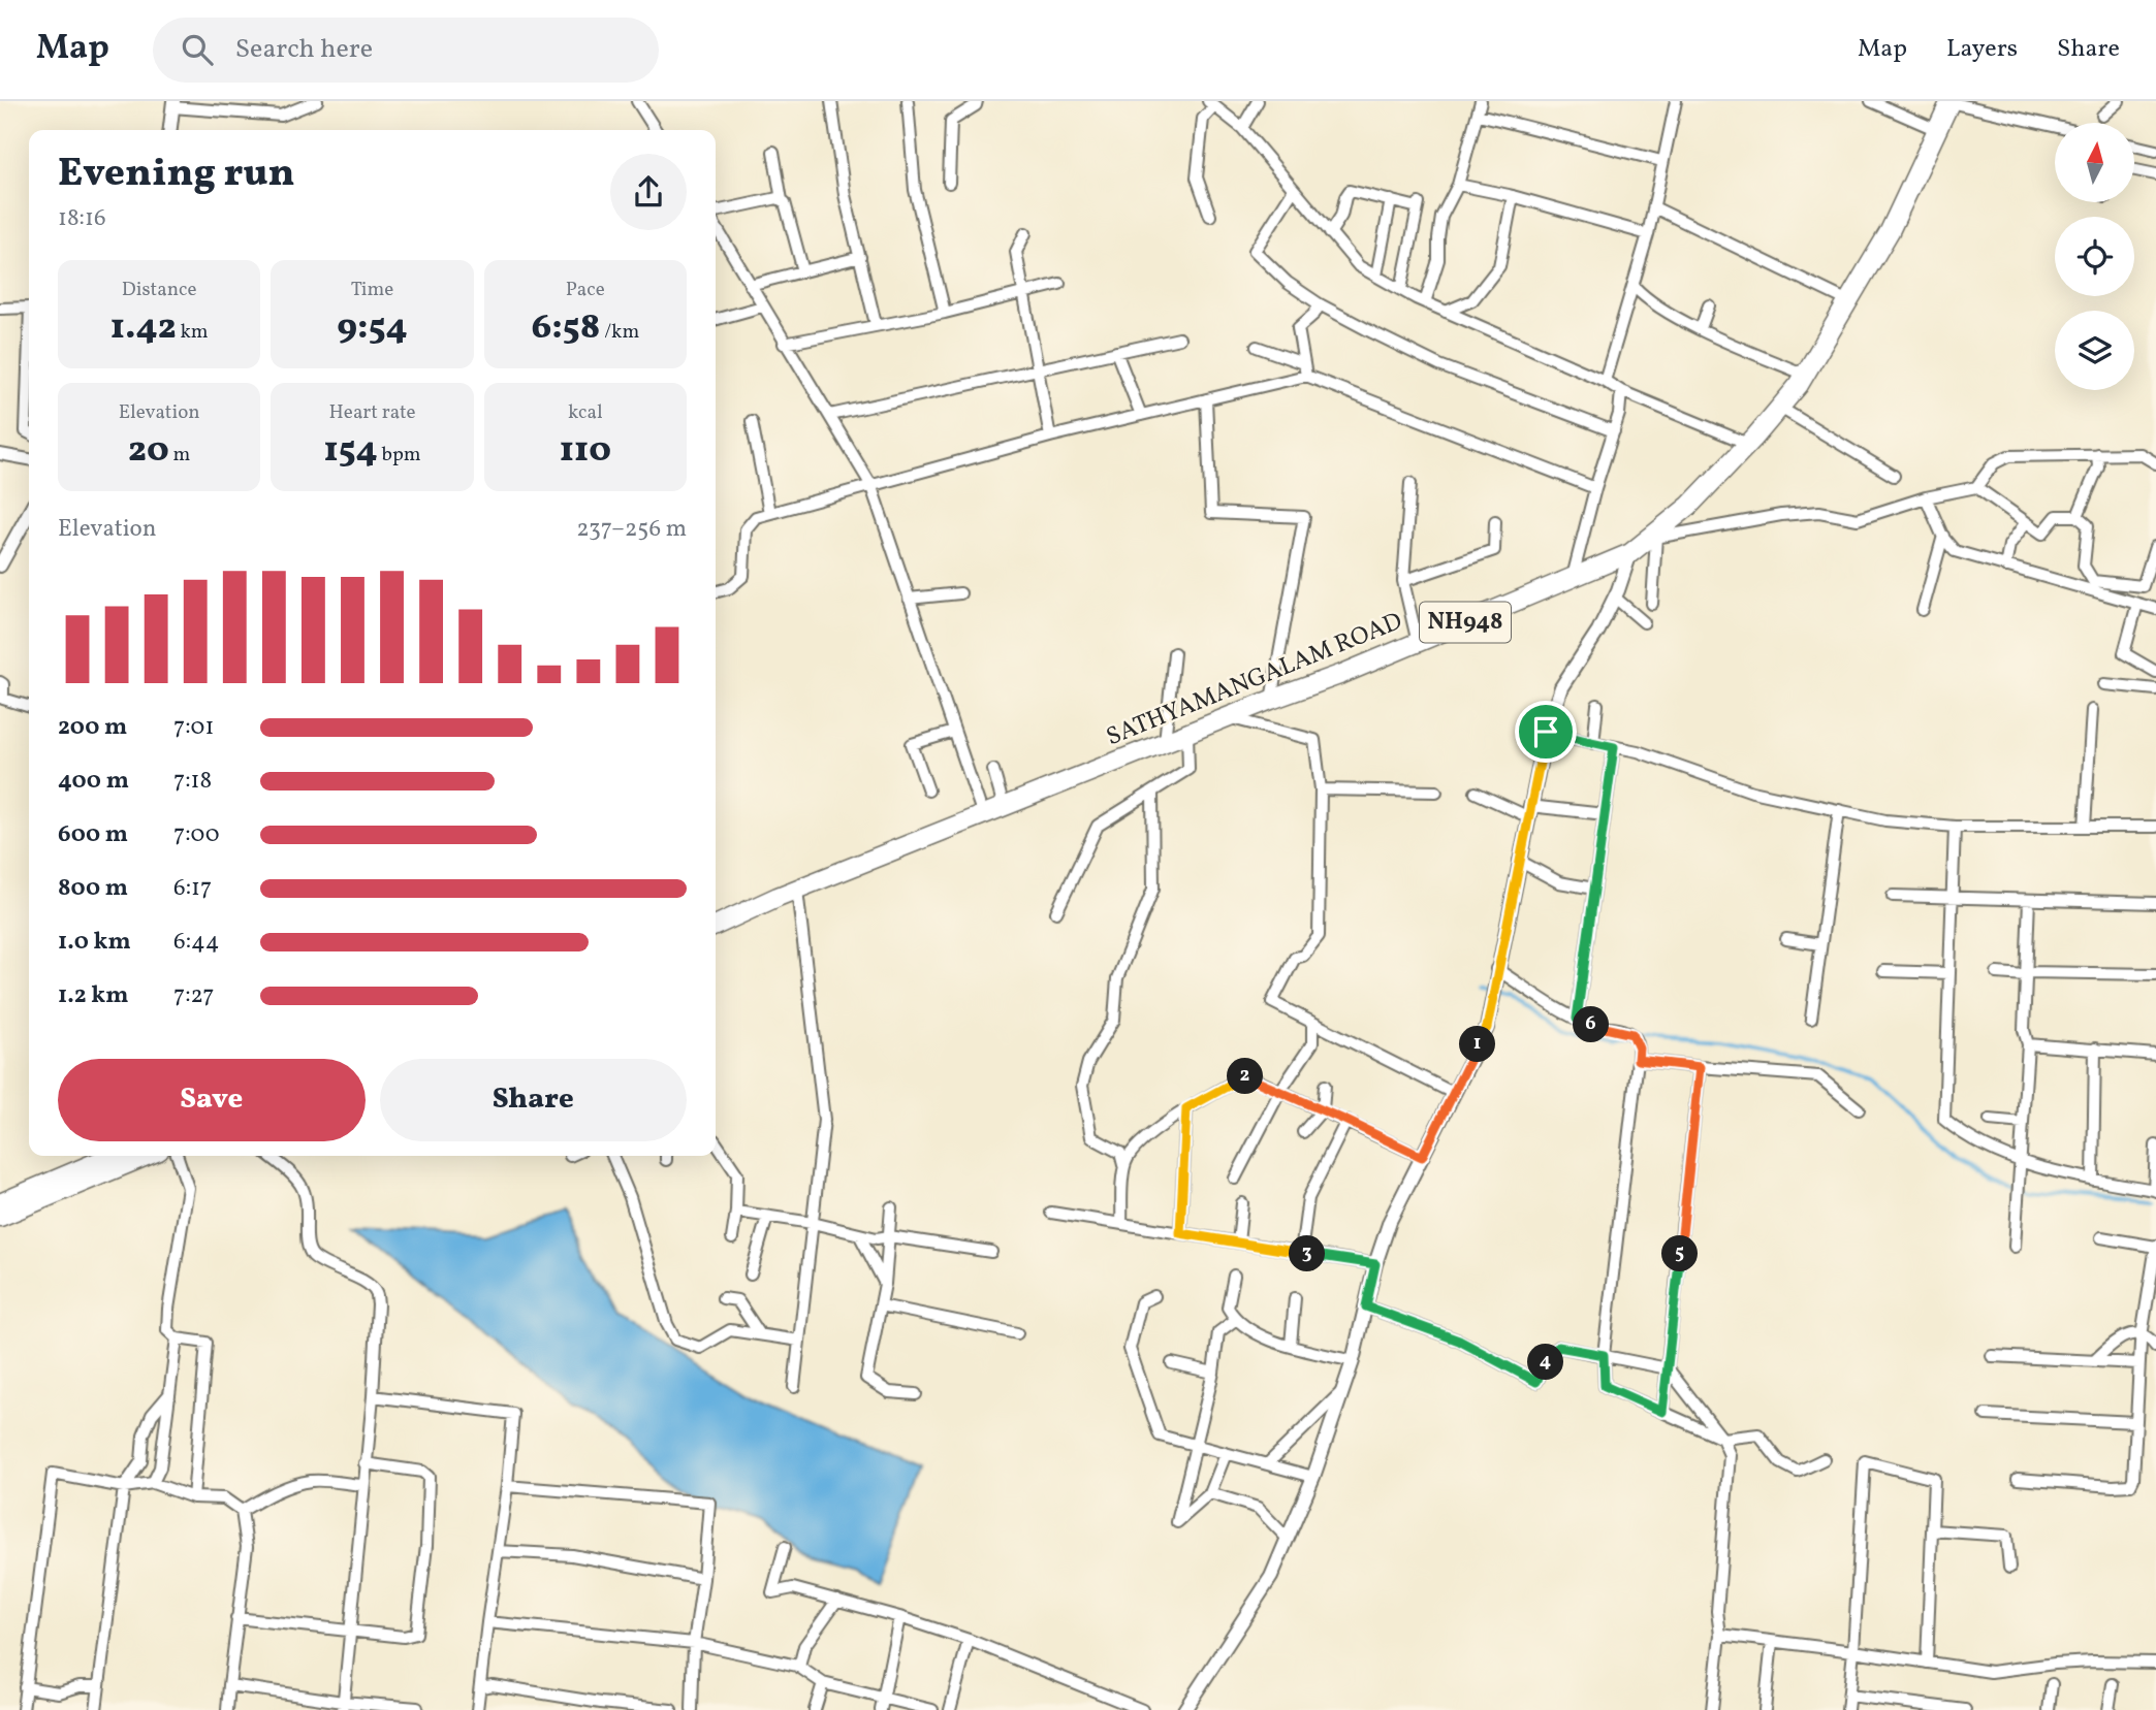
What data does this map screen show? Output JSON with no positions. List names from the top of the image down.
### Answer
{
  "streets": {
    "highway": ["NH948", "SATHYAMANGALAM ROAD"]
  },
  "north": "top",
  "page": {
    "header": "Map",
    "search": "Search here",
    "nav": ["Map", "Layers", "Share"],
    "heading": ["Evening run", "18:16"],
    "stats": [
      ["Distance", "1.42 km"],
      ["Time", "9:54"],
      ["Pace", "6:58 /km"],
      ["Elevation", "20 m"],
      ["Heart rate", "154 bpm"],
      ["kcal", "110"]
    ],
    "chart": ["Elevation", "237–256 m"],
    "list": [
      {
        "name": "200 m",
        "note": "7:01"
      },
      {
        "name": "400 m",
        "note": "7:18"
      },
      {
        "name": "600 m",
        "note": "7:00"
      },
      {
        "name": "800 m",
        "note": "6:17"
      },
      {
        "name": "1.0 km",
        "note": "6:44"
      },
      {
        "name": "1.2 km",
        "note": "7:27"
      }
    ],
    "pins": [
      "6",
      "1",
      "2",
      "3",
      "5",
      "4"
    ],
    "buttons": ["Save", "Share"]
  }
}
